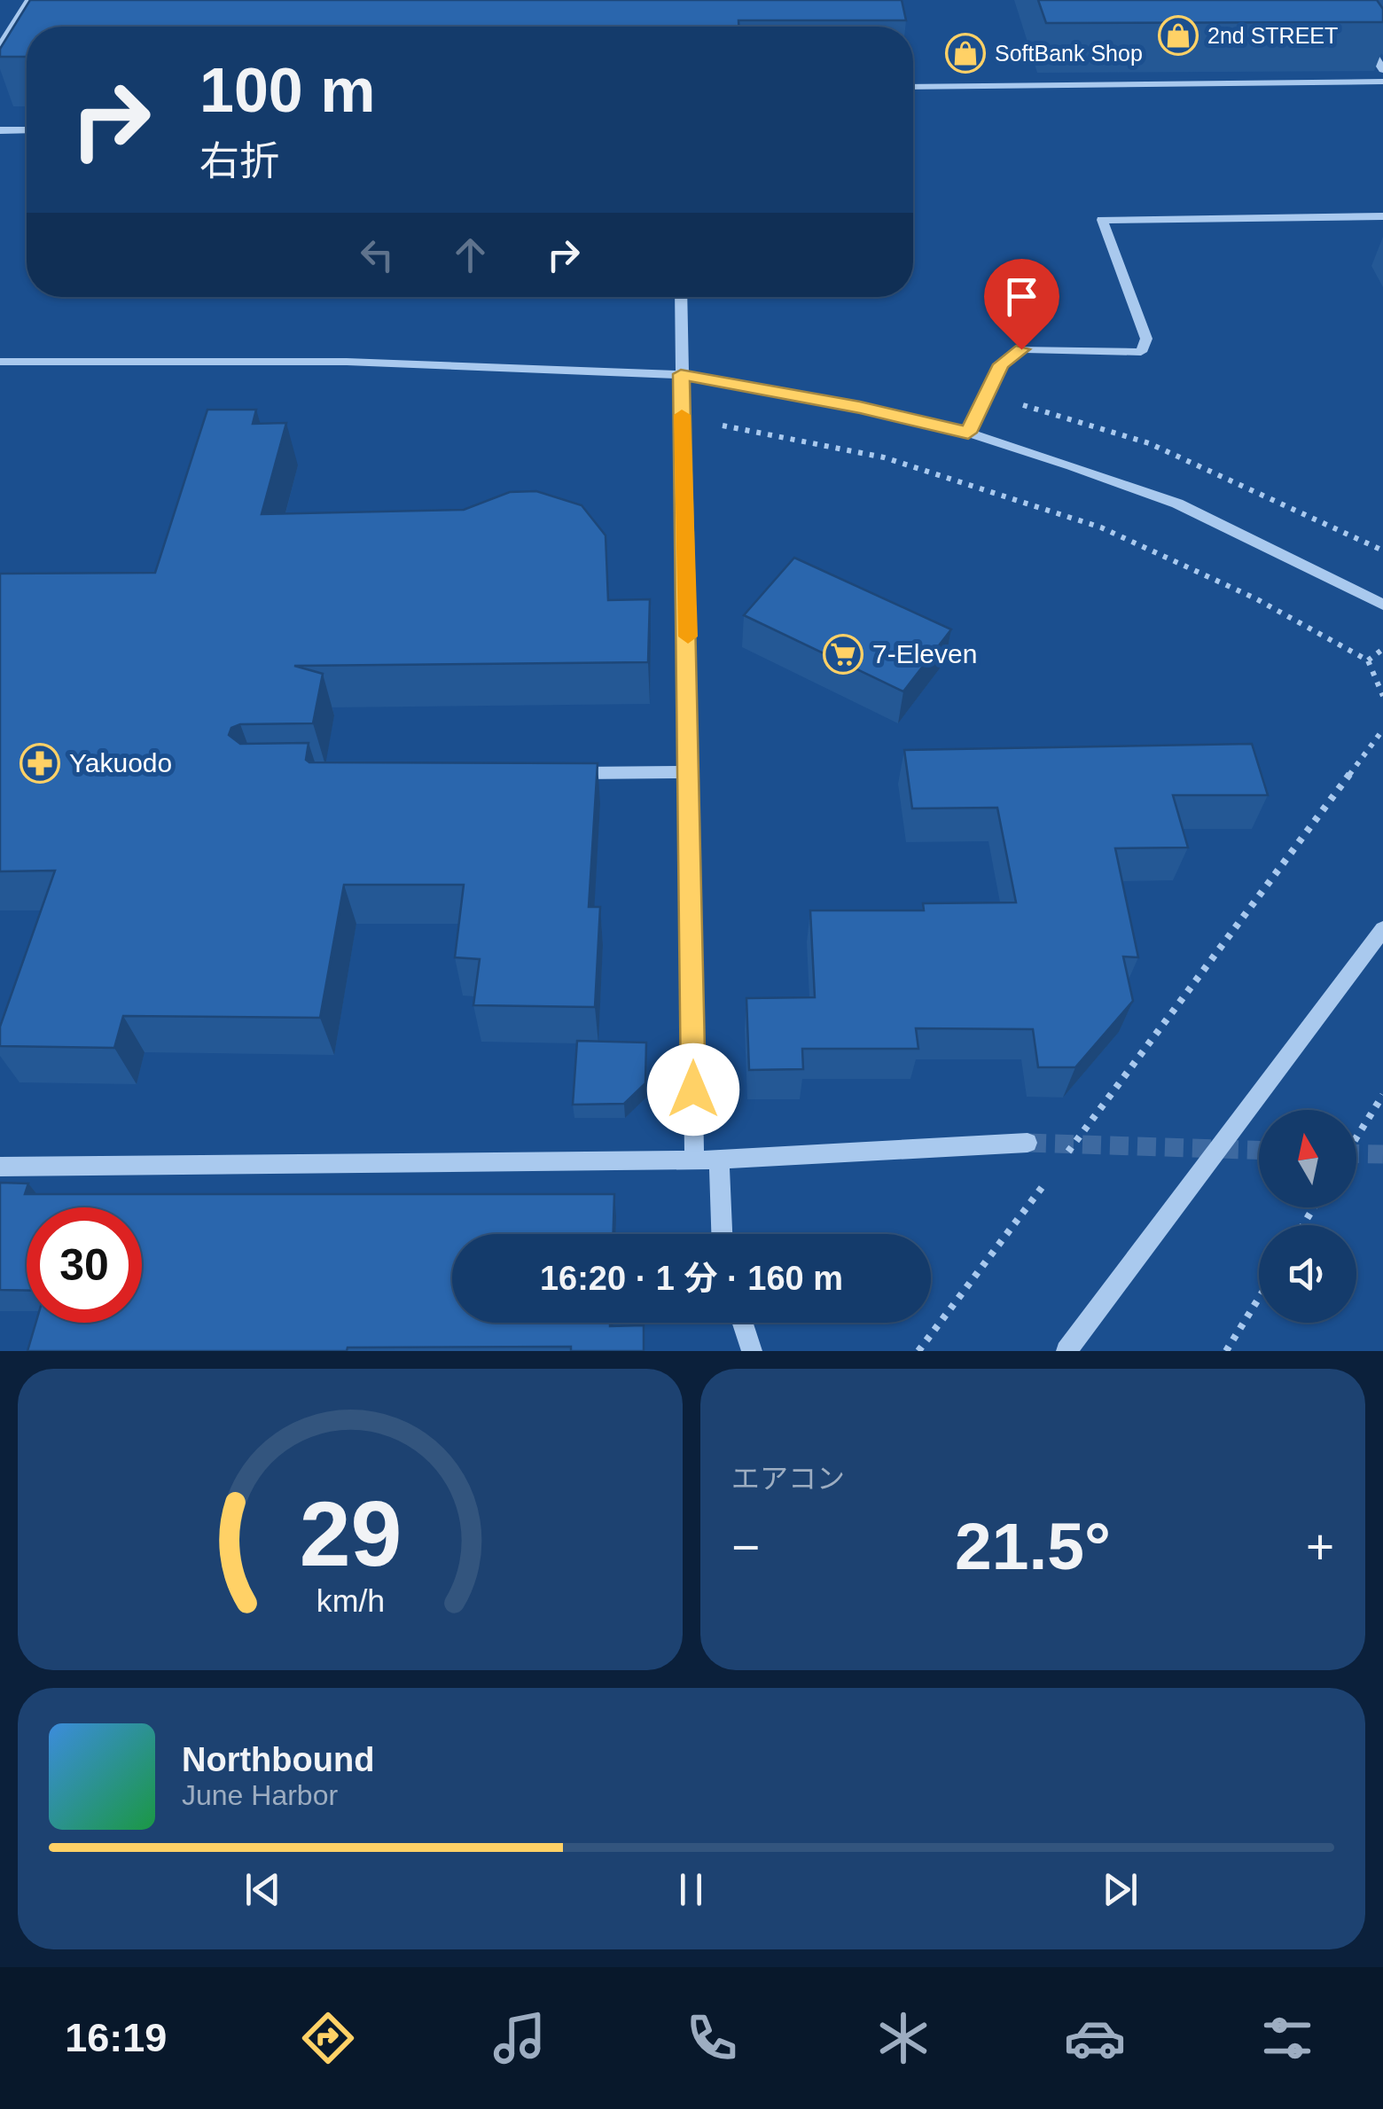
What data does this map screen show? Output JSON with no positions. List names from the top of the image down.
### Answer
{
  "places": {
    "shop": ["2nd STREET", "SoftBank Shop"],
    "supermarket": ["7-Eleven"],
    "pharmacy": ["Yakuodo"]
  },
  "north": "top",
  "page": {
    "turn": ["100 m", "右折"],
    "limit": "30",
    "trip": "16:20 · 1 分 · 160 m",
    "tile": "エアコン",
    "heat": ["−", "21.5°", "+"],
    "song": ["Northbound", "June Harbor"],
    "tabs": "16:19",
    "gauge": ["29", "km/h"]
  }
}
